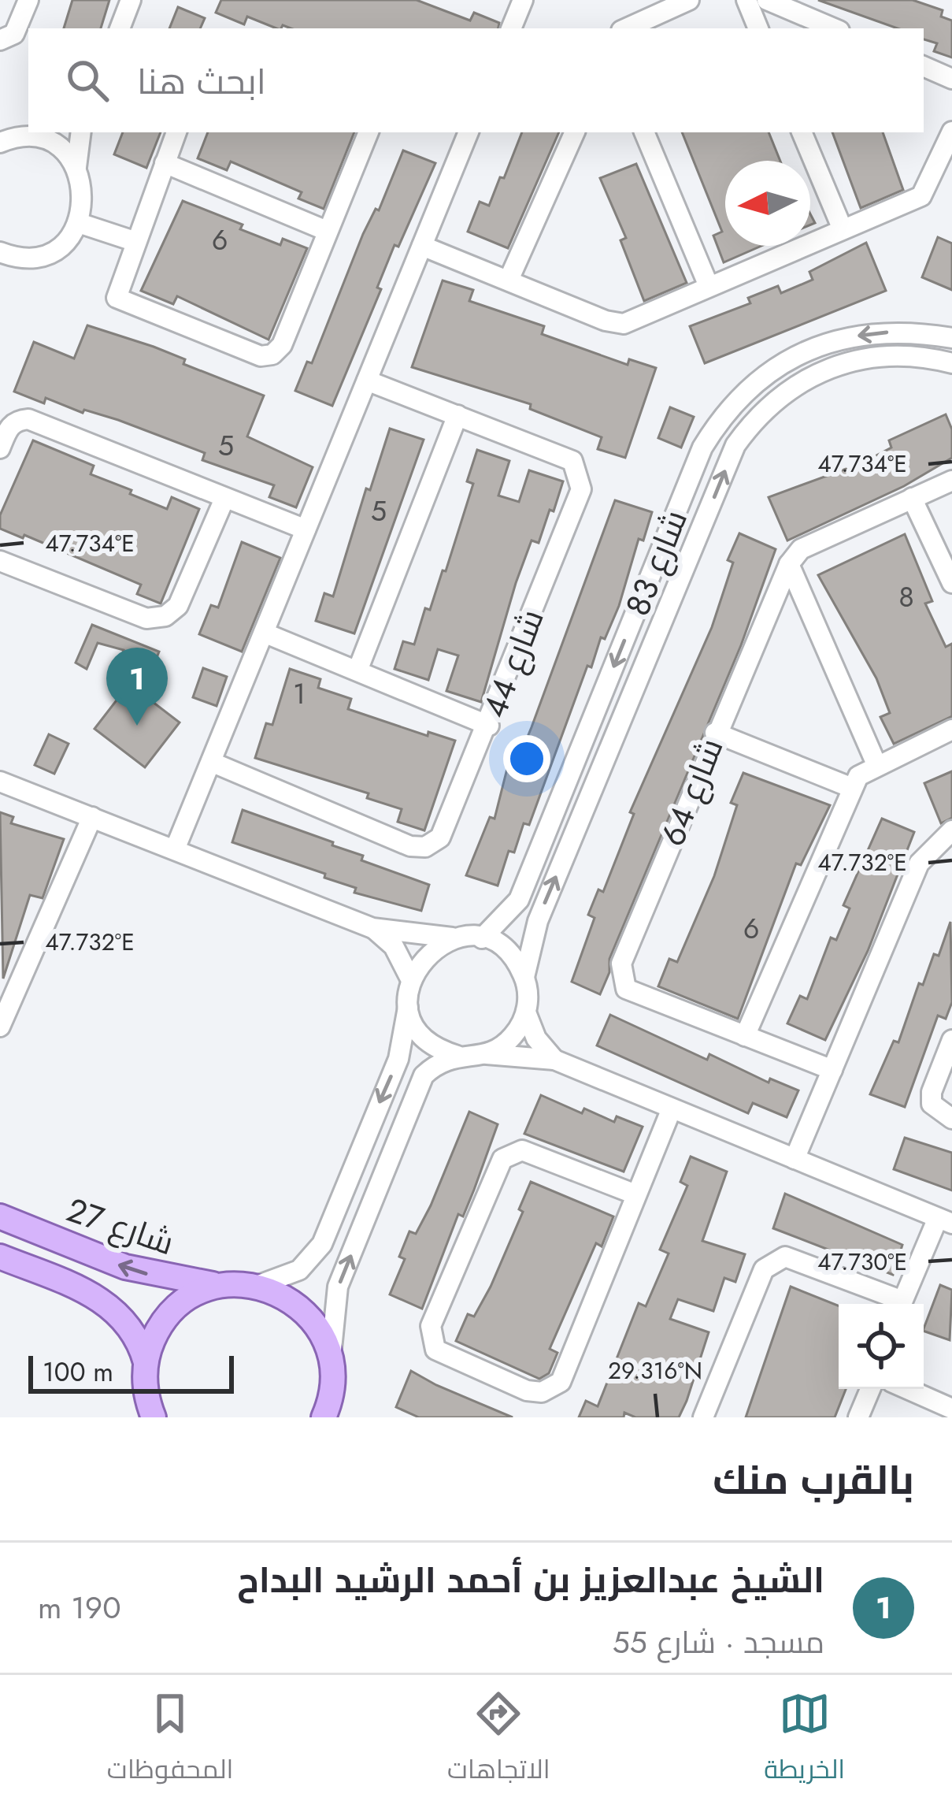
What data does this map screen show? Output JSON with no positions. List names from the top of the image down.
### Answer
{
  "streets": {
    "main road": ["شارع 27"],
    "street": ["شارع 83", "شارع 44", "شارع 64"]
  },
  "house_numbers": [
    "6",
    "5",
    "5",
    "8",
    "1",
    "6"
  ],
  "scale_bar": "100 m",
  "north": "left",
  "page": {
    "search": "ابحث هنا",
    "pins": "1",
    "scale": "100 m",
    "heading": "بالقرب منك",
    "list": [
      {
        "mark": "1",
        "name": "الشيخ عبدالعزيز بن أحمد الرشيد البداح",
        "note": "مسجد · شارع 55",
        "value": "190 m"
      }
    ],
    "nav": ["الخريطة", "الاتجاهات", "المحفوظات"]
  },
  "coordinates": [
    "47.734°E",
    "47.732°E",
    "47.730°E",
    "29.316°N"
  ]
}
